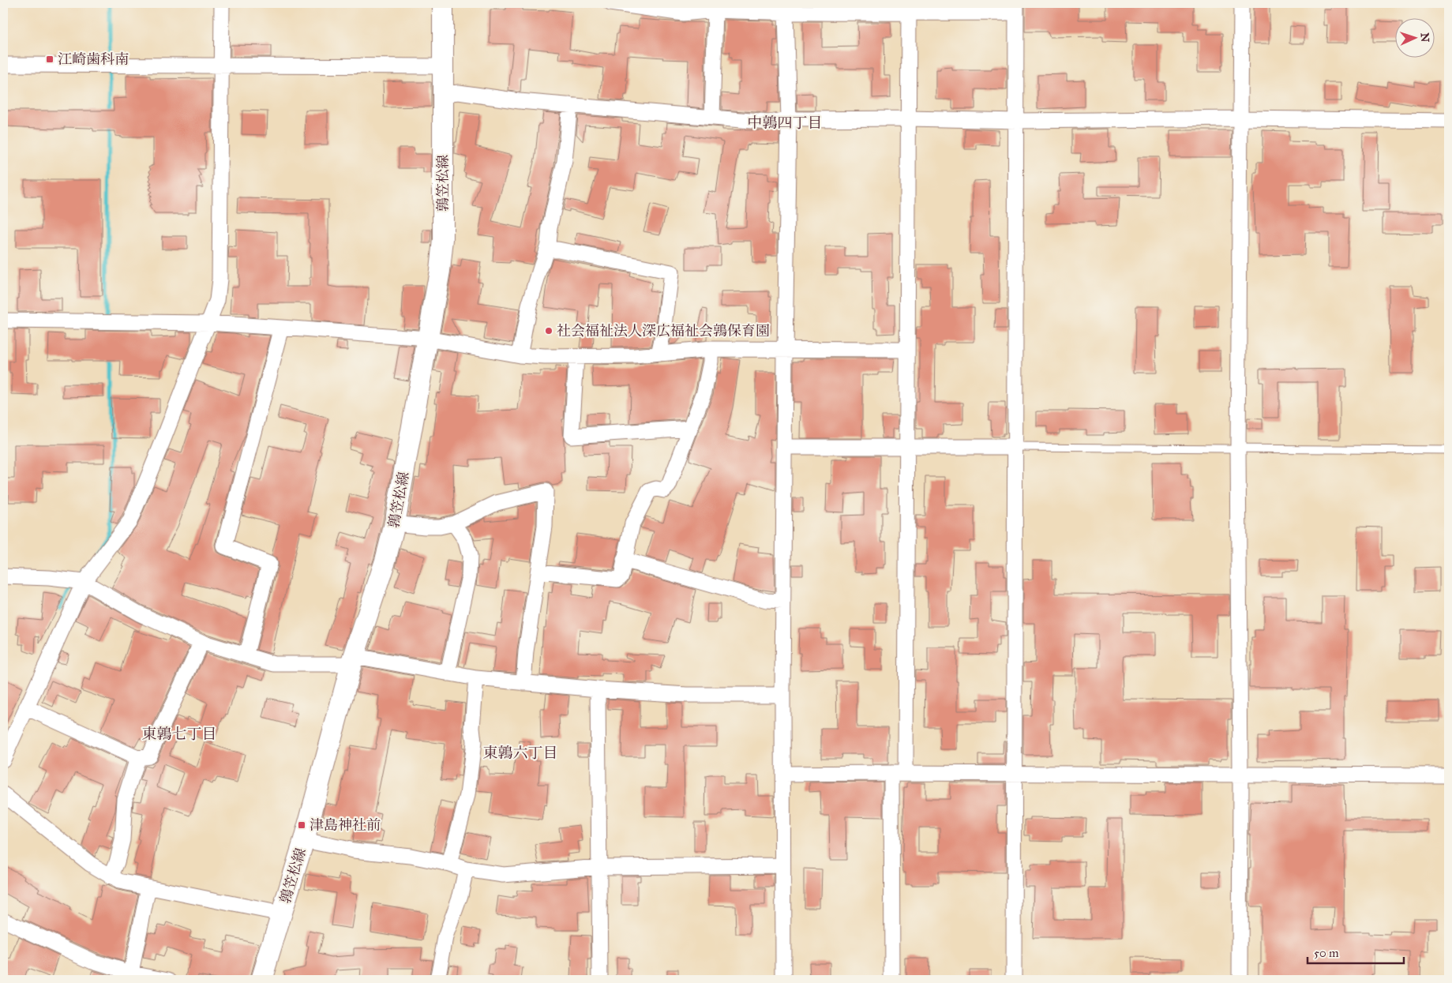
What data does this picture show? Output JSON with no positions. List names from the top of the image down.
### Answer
{
  "streets": {
    "main road": ["鶉笠松線"]
  },
  "districts": ["中鶉四丁目", "東鶉七丁目", "東鶉六丁目"],
  "places": {
    "transit": ["江崎歯科南", "津島神社前"],
    "other": ["社会福祉法人深広福祉会鶉保育園"]
  },
  "scale_bar": "50 m",
  "north": "right"
}
